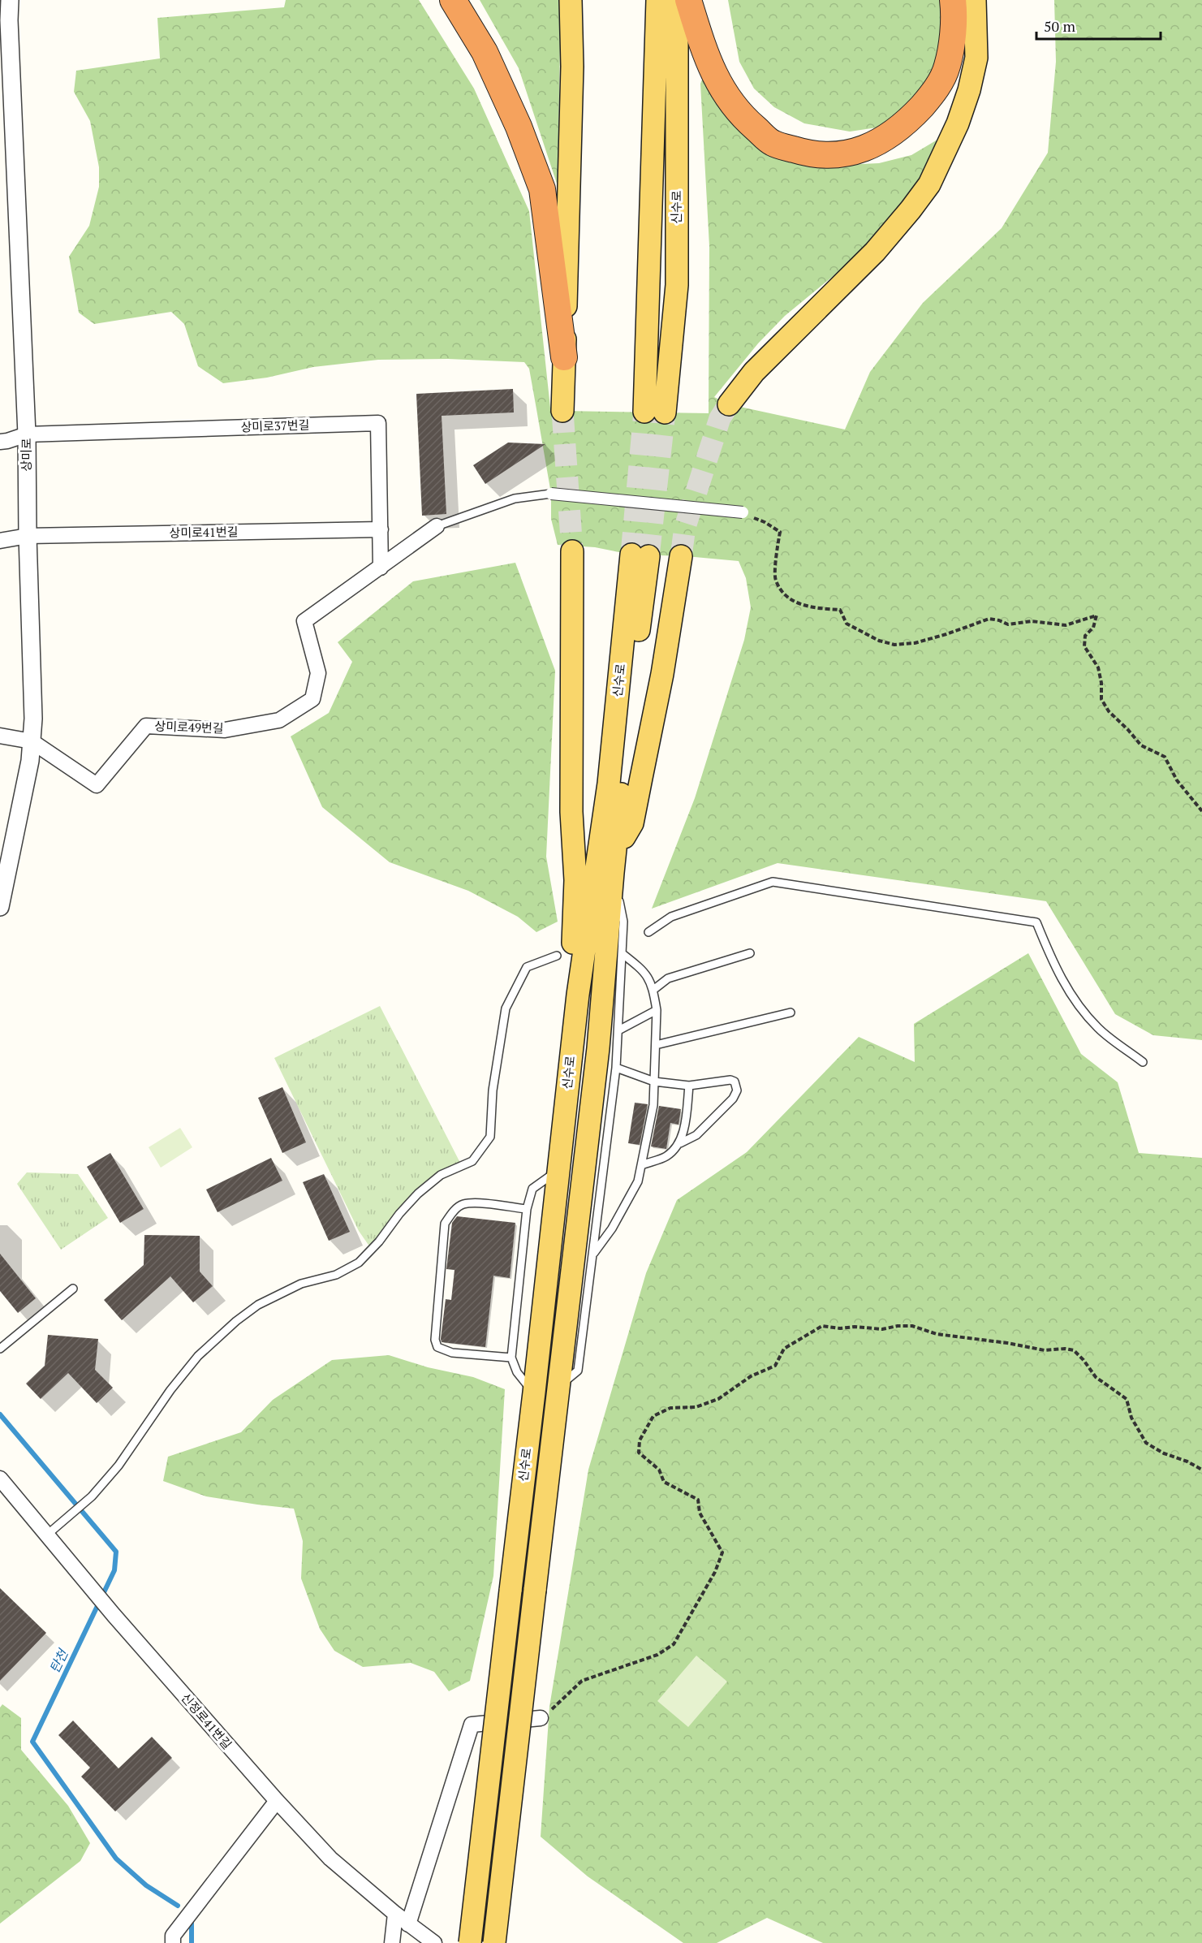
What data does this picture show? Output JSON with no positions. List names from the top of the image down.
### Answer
{
  "streets": {
    "main road": ["신수로"],
    "street": [
      "상미로37번길",
      "상미로",
      "상미로41번길",
      "상미로49번길",
      "신정로41번길"
    ]
  },
  "crossings": [
    ["상미로37번길", "상미로"],
    ["상미로37번길", "상미로41번길"],
    ["상미로37번길", "상미로49번길"],
    ["상미로", "상미로41번길"],
    ["상미로", "상미로49번길"]
  ],
  "water": ["탄천"],
  "scale_bar": "50 m"
}
